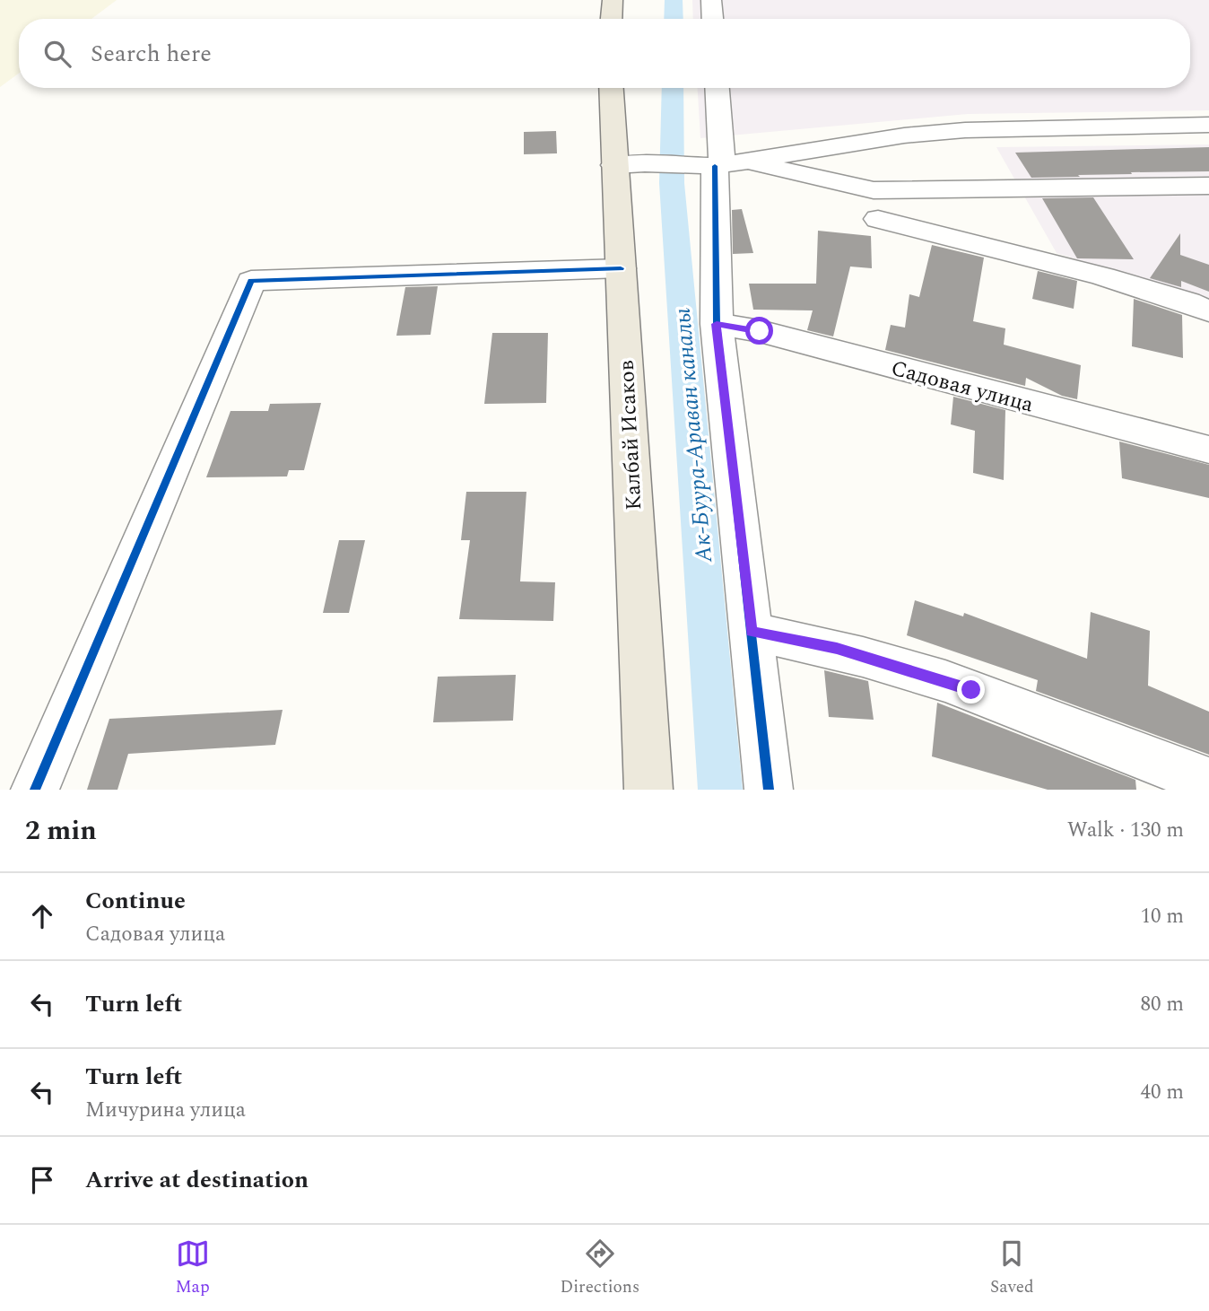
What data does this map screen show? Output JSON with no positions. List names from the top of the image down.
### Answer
{
  "streets": {
    "main road": ["Калбай Исаков"],
    "street": ["Садовая улица"]
  },
  "water": ["Ак-Буура-Араван каналы"],
  "page": {
    "search": "Search here",
    "heading": ["2 min", "Walk · 130 m"],
    "list": [
      ["Continue", "Садовая улица", "10 m"],
      ["Turn left", "80 m"],
      ["Turn left", "Мичурина улица", "40 m"],
      "Arrive at destination"
    ],
    "nav": ["Map", "Directions", "Saved"]
  }
}
